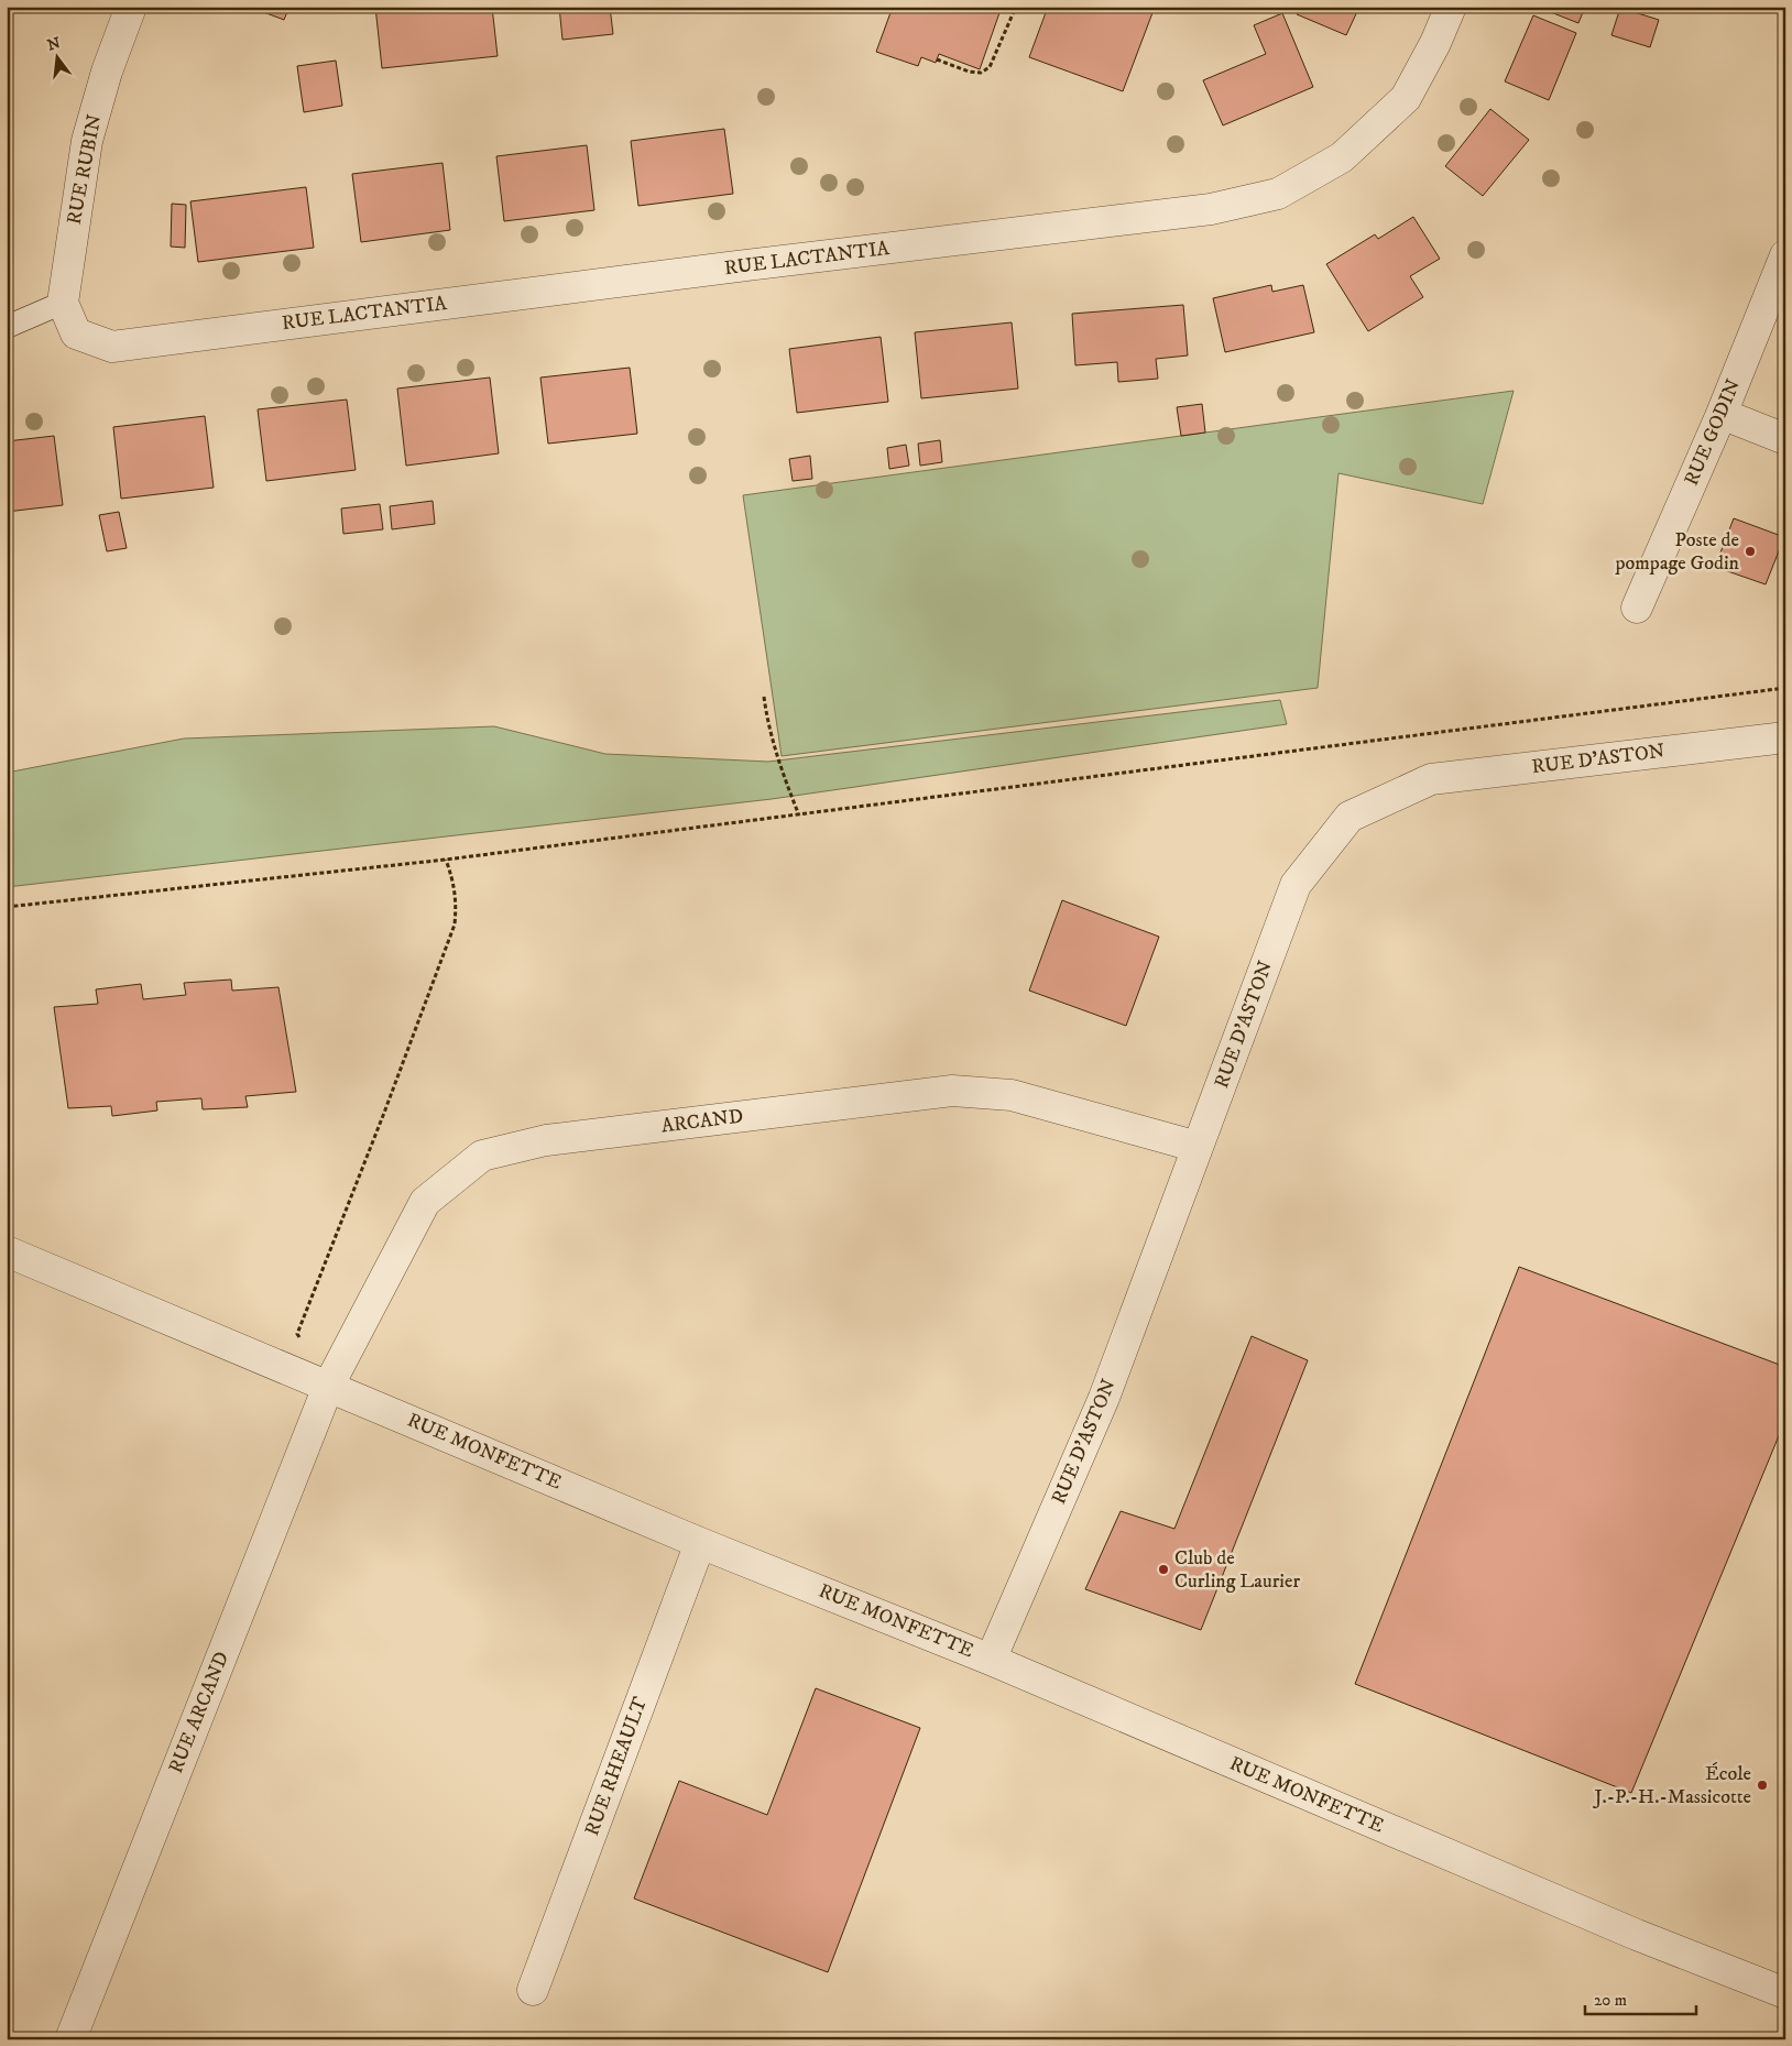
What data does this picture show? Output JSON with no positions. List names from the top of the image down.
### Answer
{
  "streets": {
    "street": [
      "RUE RUBIN",
      "RUE LACTANTIA",
      "RUE GODIN",
      "RUE D'ASTON",
      "ARCAND",
      "RUE MONFETTE",
      "RUE ARCAND",
      "RUE RHEAULT"
    ]
  },
  "crossings": [
    ["RUE RUBIN", "RUE LACTANTIA"],
    ["RUE D'ASTON", "ARCAND"],
    ["RUE D'ASTON", "RUE MONFETTE"],
    ["ARCAND", "RUE MONFETTE"],
    ["ARCAND", "RUE ARCAND"],
    ["RUE MONFETTE", "RUE ARCAND"],
    ["RUE MONFETTE", "RUE RHEAULT"]
  ],
  "places": ["Poste de pompage Godin", "Club de Curling Laurier", "École J.-P.-H.-Massicotte"],
  "scale_bar": "20 m",
  "north": "top"
}
